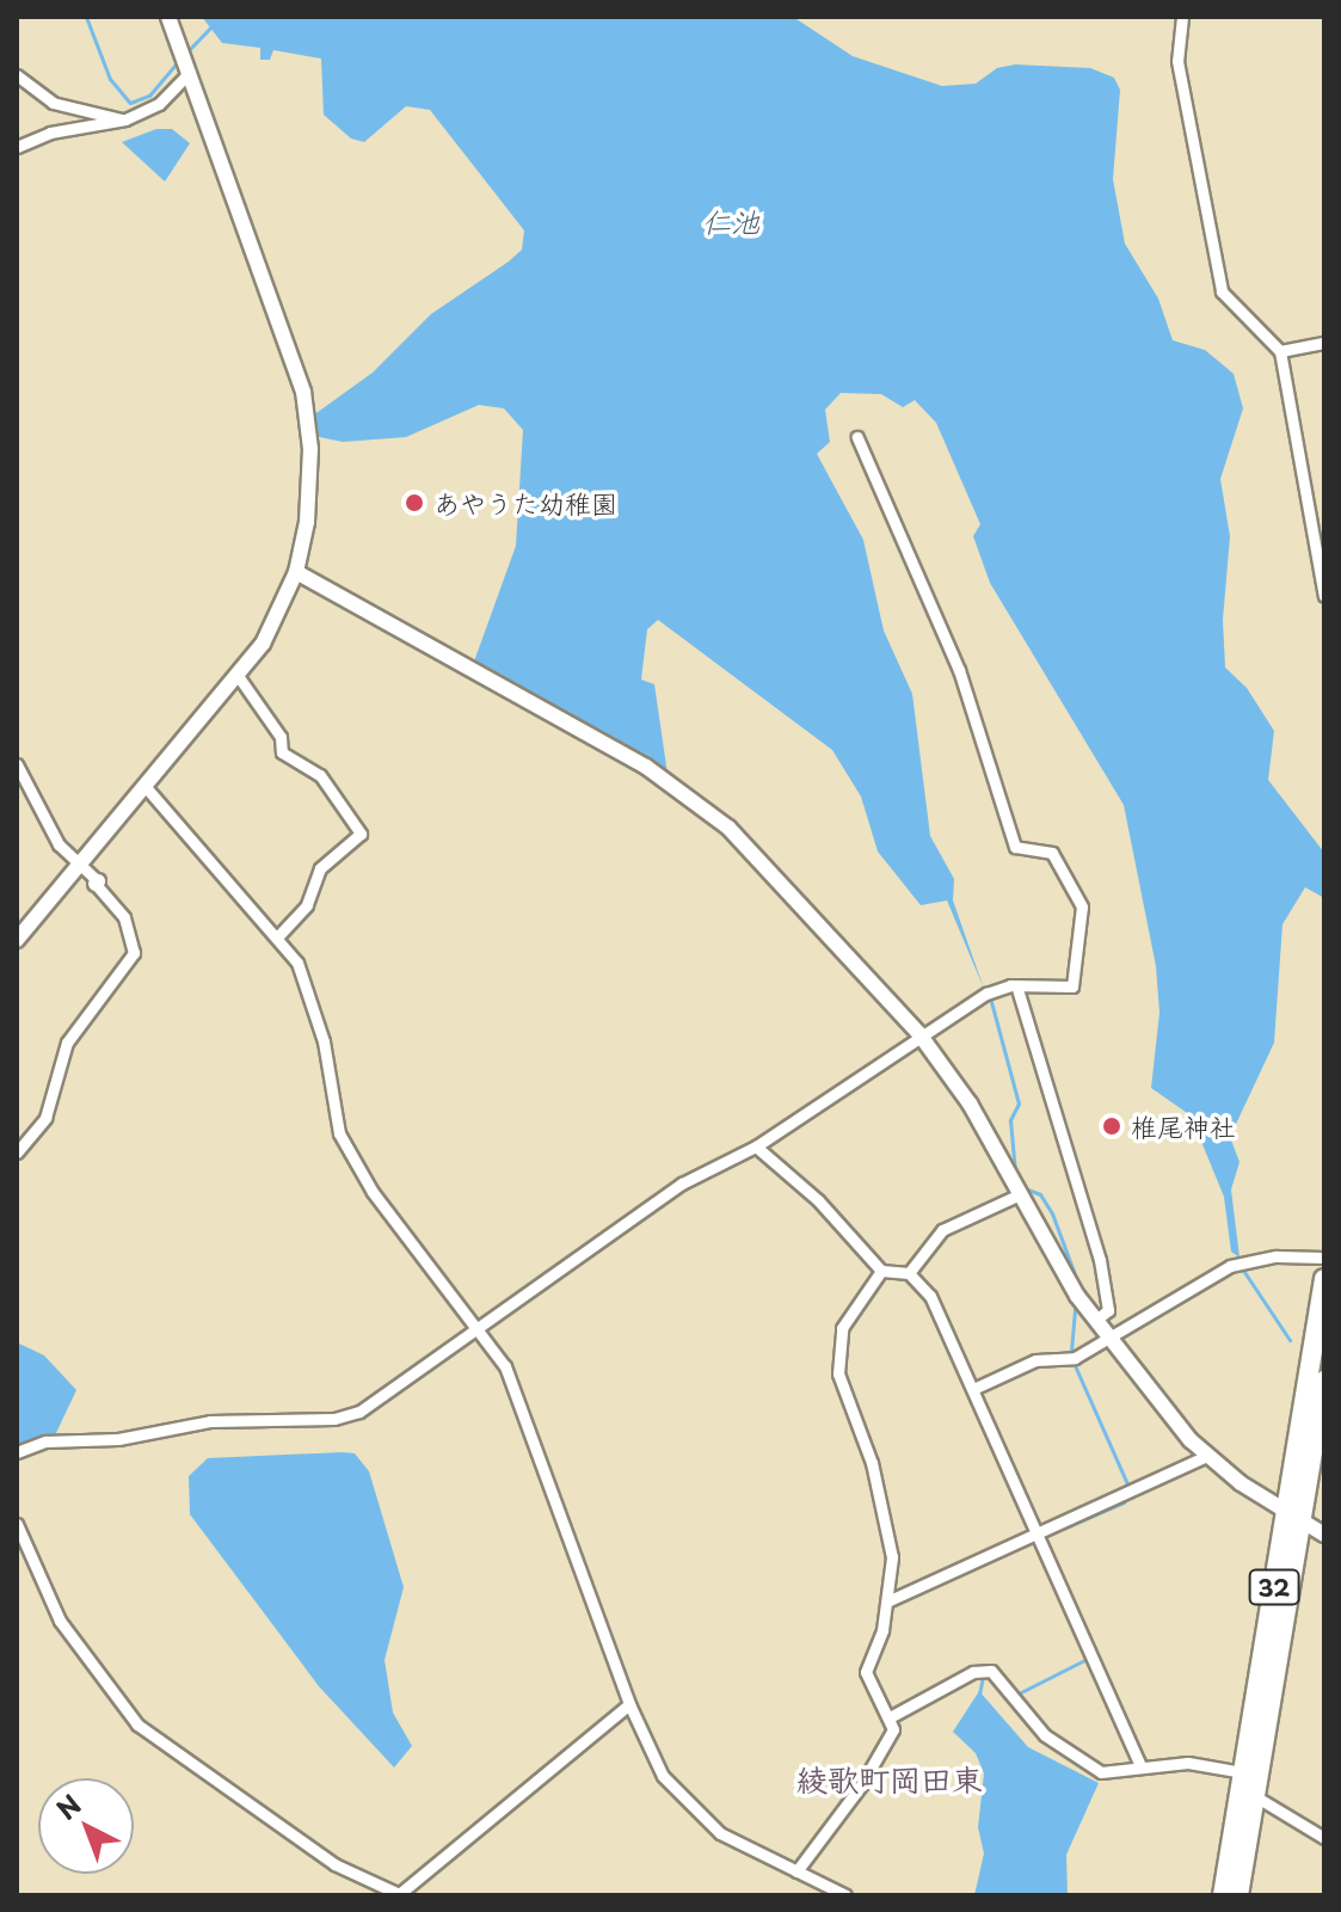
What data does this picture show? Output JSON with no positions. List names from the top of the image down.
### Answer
{
  "streets": {
    "highway": ["32"]
  },
  "districts": ["綾歌町岡田東"],
  "water": ["仁池"],
  "places": ["あやうた幼稚園", "椎尾神社"],
  "north": "top left"
}
